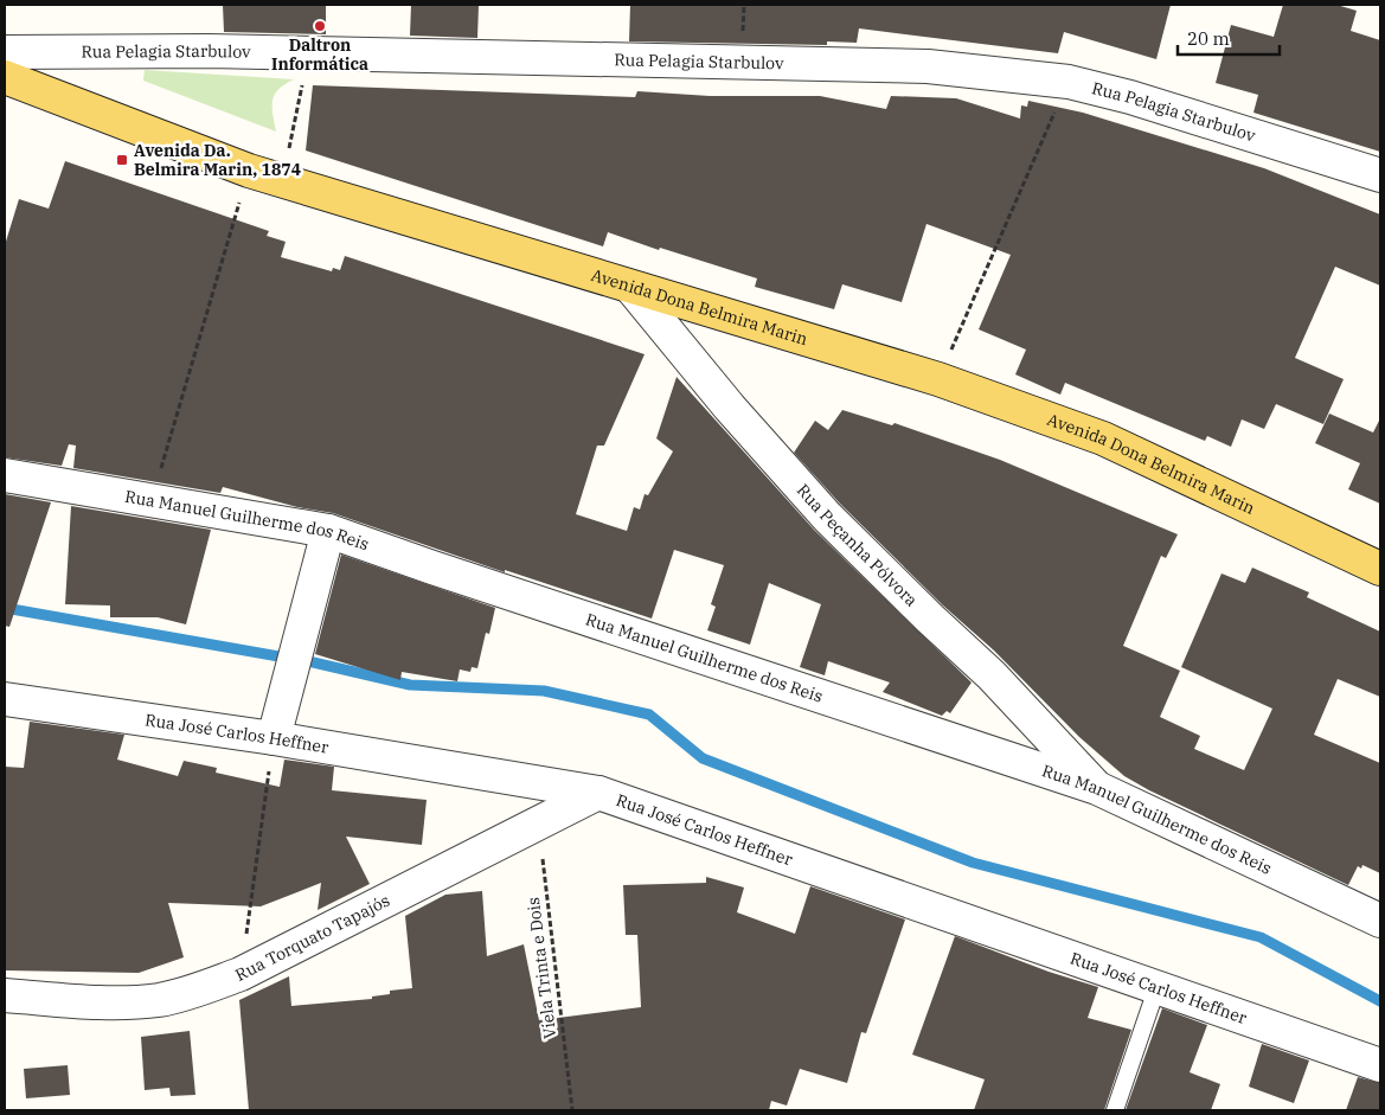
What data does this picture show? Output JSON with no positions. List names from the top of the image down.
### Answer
{
  "streets": {
    "main road": ["Avenida Dona Belmira Marin"],
    "street": [
      "Rua Pelagia Starbulov",
      "Rua Manuel Guilherme dos Reis",
      "Rua Peçanha Pólvora",
      "Rua José Carlos Heffner",
      "Rua Torquato Tapajós"
    ],
    "path": ["Viela Trinta e Dois"]
  },
  "crossings": [
    ["Avenida Dona Belmira Marin", "Rua Peçanha Pólvora"],
    ["Rua Manuel Guilherme dos Reis", "Rua Peçanha Pólvora"],
    ["Rua José Carlos Heffner", "Rua Torquato Tapajós"],
    ["Rua Torquato Tapajós", "Viela Trinta e Dois"]
  ],
  "places": {
    "other": ["Daltron Informática"],
    "transit": ["Avenida Da. Belmira Marin, 1874"]
  },
  "scale_bar": "20 m"
}
